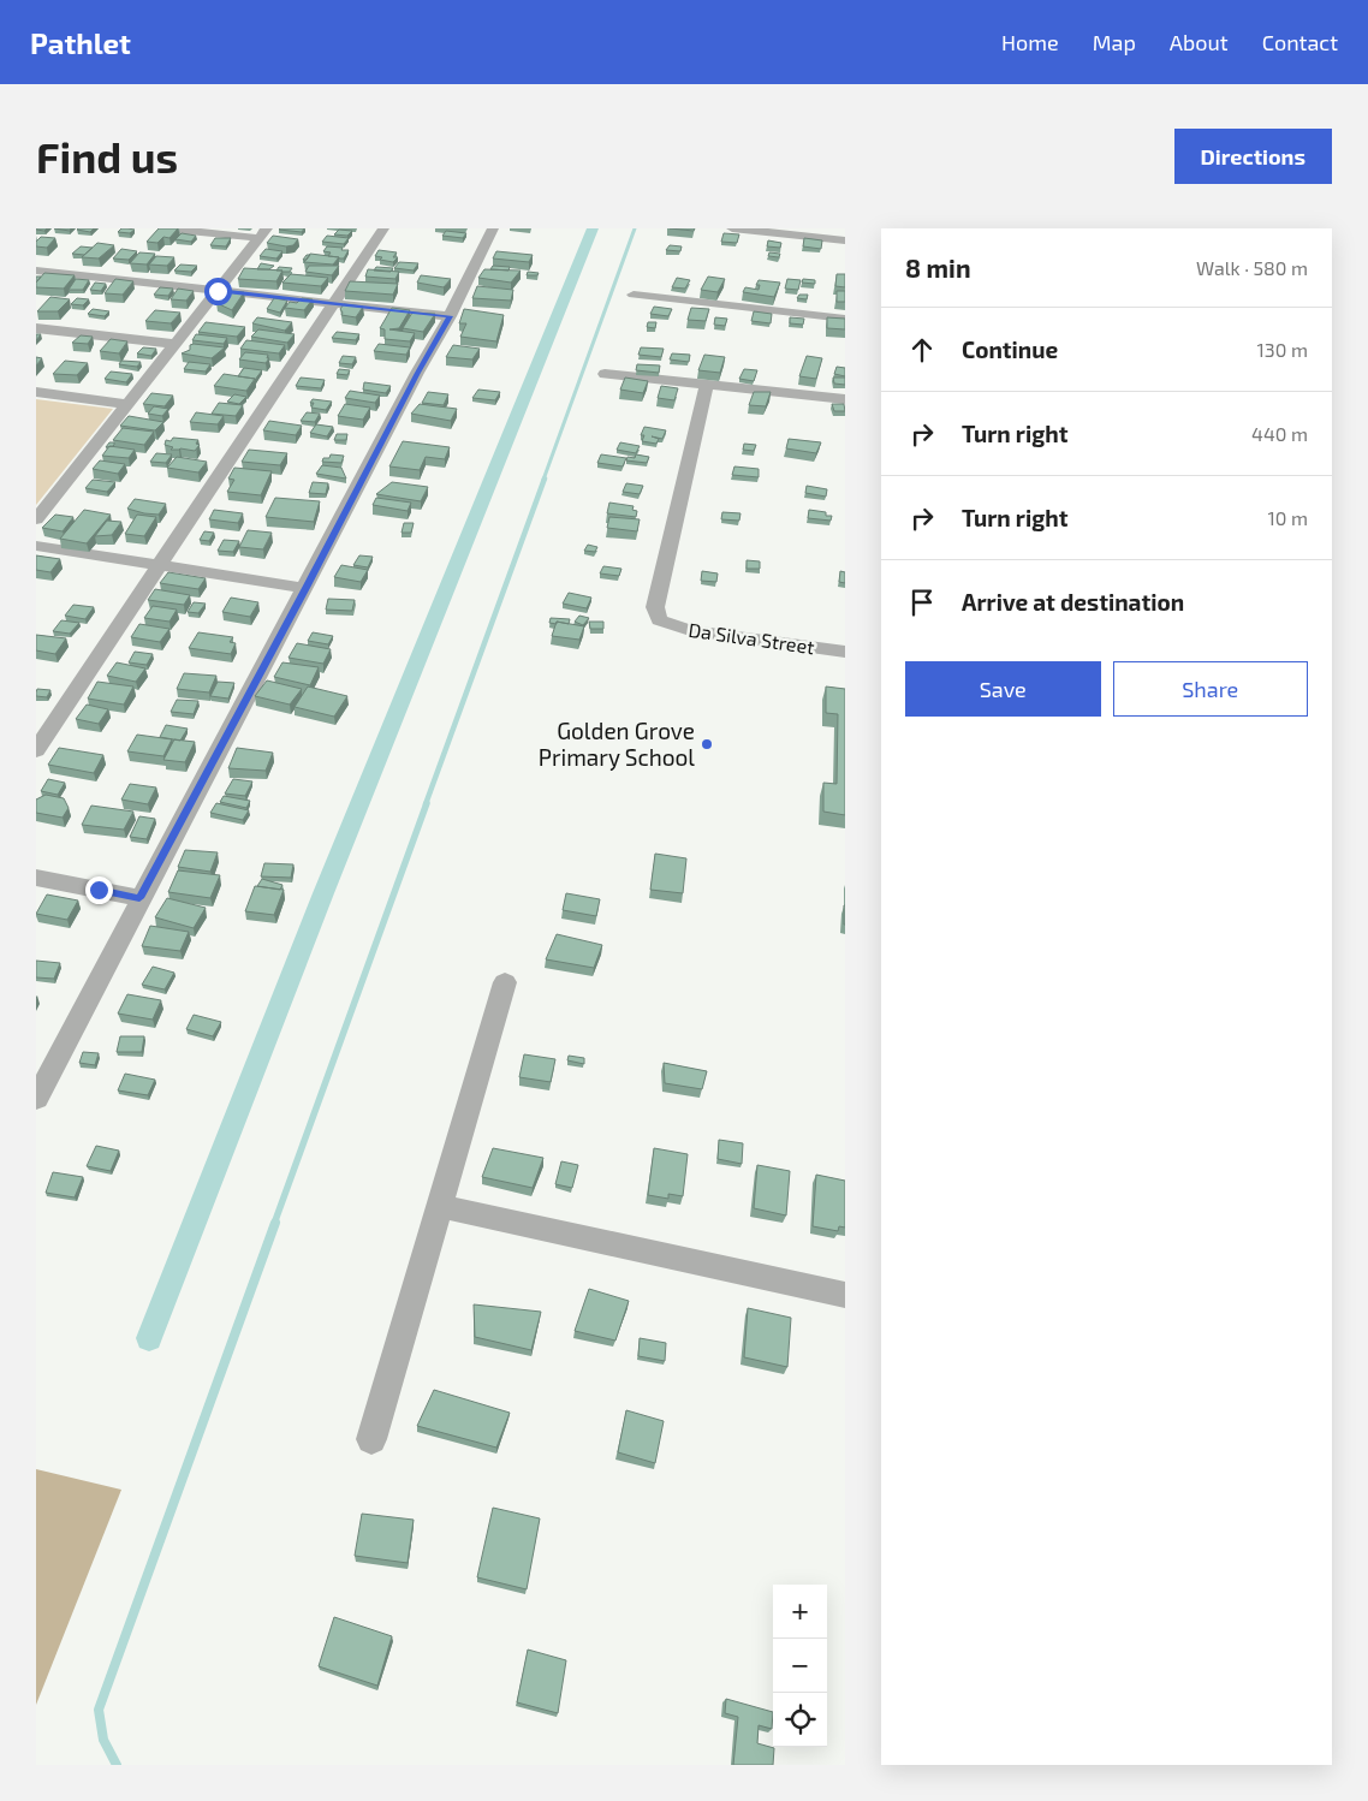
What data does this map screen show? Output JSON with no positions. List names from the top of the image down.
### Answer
{
  "streets": {
    "street": ["Da Silva Street"]
  },
  "places": ["Golden Grove Primary School"],
  "page": {
    "header": "Pathlet",
    "nav": [
      "Home",
      "Map",
      "About",
      "Contact"
    ],
    "buttons": [
      "Directions",
      ["Save", "Share"]
    ],
    "title": "Find us",
    "heading": ["8 min", "Walk · 580 m"],
    "list": [
      ["Continue", "130 m"],
      ["Turn right", "440 m"],
      ["Turn right", "10 m"],
      "Arrive at destination"
    ],
    "map_buttons": ["+", "−"]
  }
}
